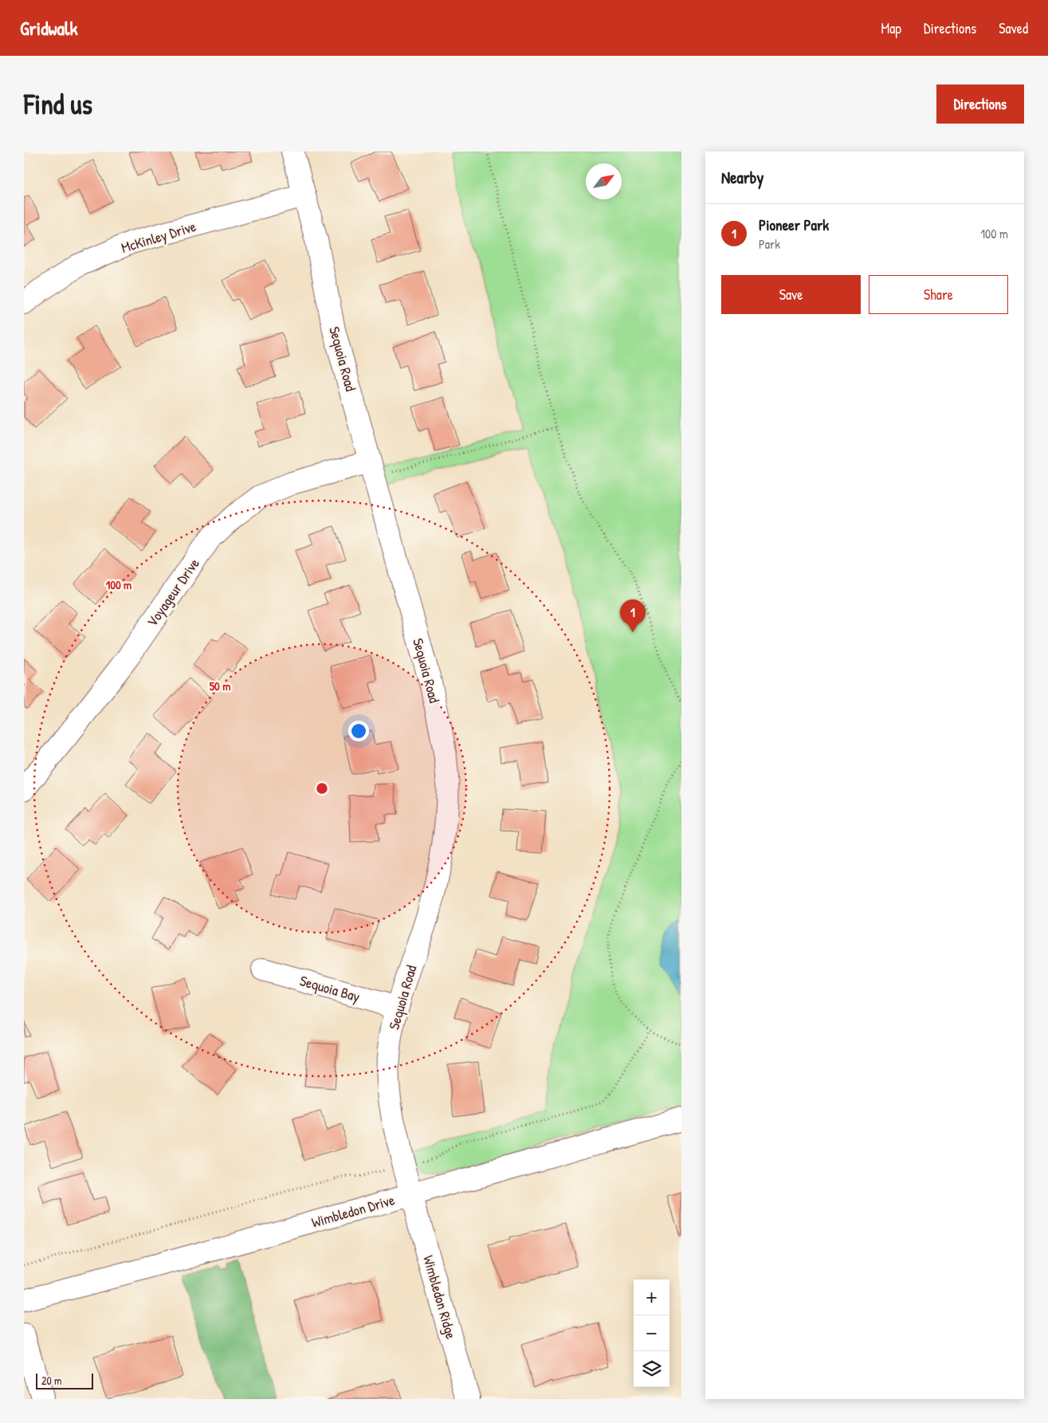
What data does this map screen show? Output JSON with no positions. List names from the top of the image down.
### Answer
{
  "streets": {
    "street": [
      "McKinley Drive",
      "Sequoia Road",
      "Voyageur Drive",
      "Sequoia Bay",
      "Wimbledon Drive",
      "Wimbledon Ridge"
    ]
  },
  "crossings": [
    ["McKinley Drive", "Sequoia Road"],
    ["Sequoia Road", "Voyageur Drive"],
    ["Sequoia Road", "Sequoia Bay"],
    ["Sequoia Road", "Wimbledon Drive"],
    ["Sequoia Road", "Wimbledon Ridge"],
    ["Wimbledon Drive", "Wimbledon Ridge"]
  ],
  "scale_bar": "20 m",
  "north": "top right",
  "page": {
    "header": "Gridwalk",
    "nav": ["Map", "Directions", "Saved"],
    "buttons": [
      "Directions",
      ["Save", "Share"]
    ],
    "title": "Find us",
    "heading": "Nearby",
    "list": [
      {
        "mark": "1",
        "name": "Pioneer Park",
        "note": "Park",
        "value": "100 m"
      }
    ],
    "pins": "1",
    "map_buttons": ["+", "−"],
    "scale": "20 m"
  },
  "rings": ["100 m", "50 m"]
}
